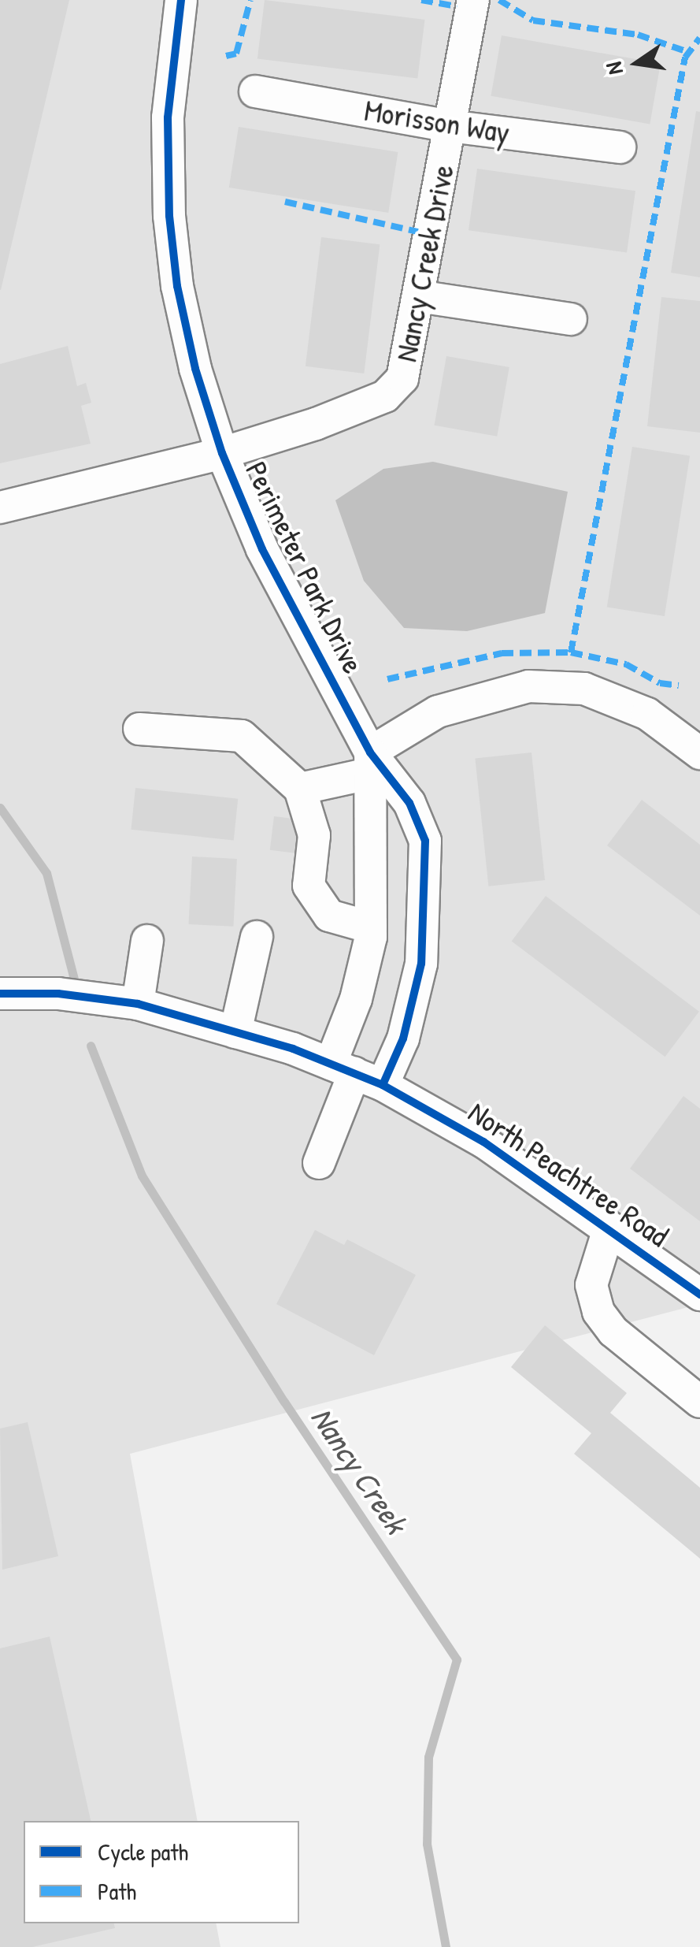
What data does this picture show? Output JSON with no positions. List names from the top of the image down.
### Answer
{
  "streets": {
    "street": [
      "Morisson Way",
      "Nancy Creek Drive",
      "Perimeter Park Drive",
      "North Peachtree Road"
    ]
  },
  "crossings": [
    ["Morisson Way", "Nancy Creek Drive"],
    ["Nancy Creek Drive", "Perimeter Park Drive"],
    ["Perimeter Park Drive", "North Peachtree Road"]
  ],
  "water": ["Nancy Creek"],
  "legend": ["Cycle path", "Path"],
  "north": "left"
}
